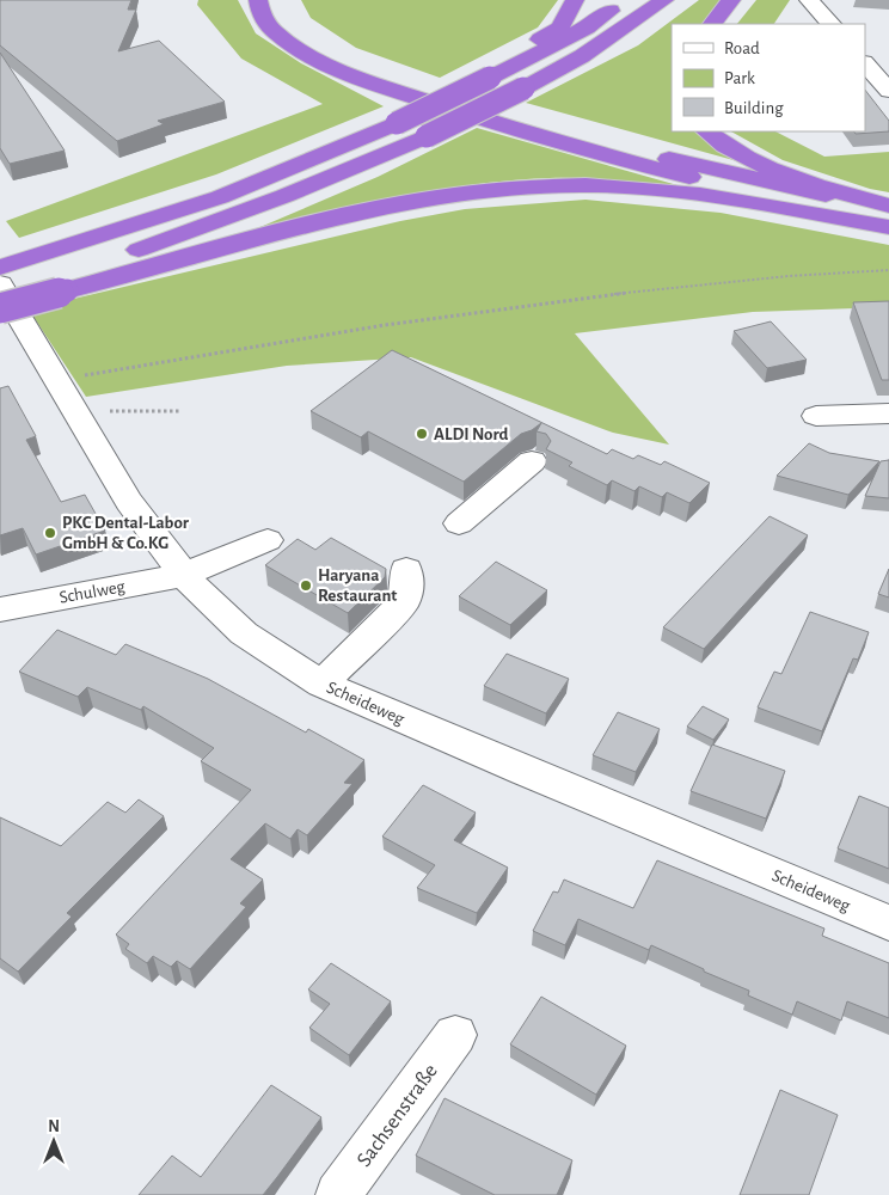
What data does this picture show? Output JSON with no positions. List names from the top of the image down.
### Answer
{
  "streets": {
    "street": ["Schulweg", "Scheideweg", "Sachsenstraße"]
  },
  "crossings": [
    ["Schulweg", "Scheideweg"]
  ],
  "places": ["ALDI Nord", "PKC Dental-Labor GmbH & Co.KG", "Haryana Restaurant"],
  "legend": ["Road", "Park", "Building"],
  "north": "top"
}
